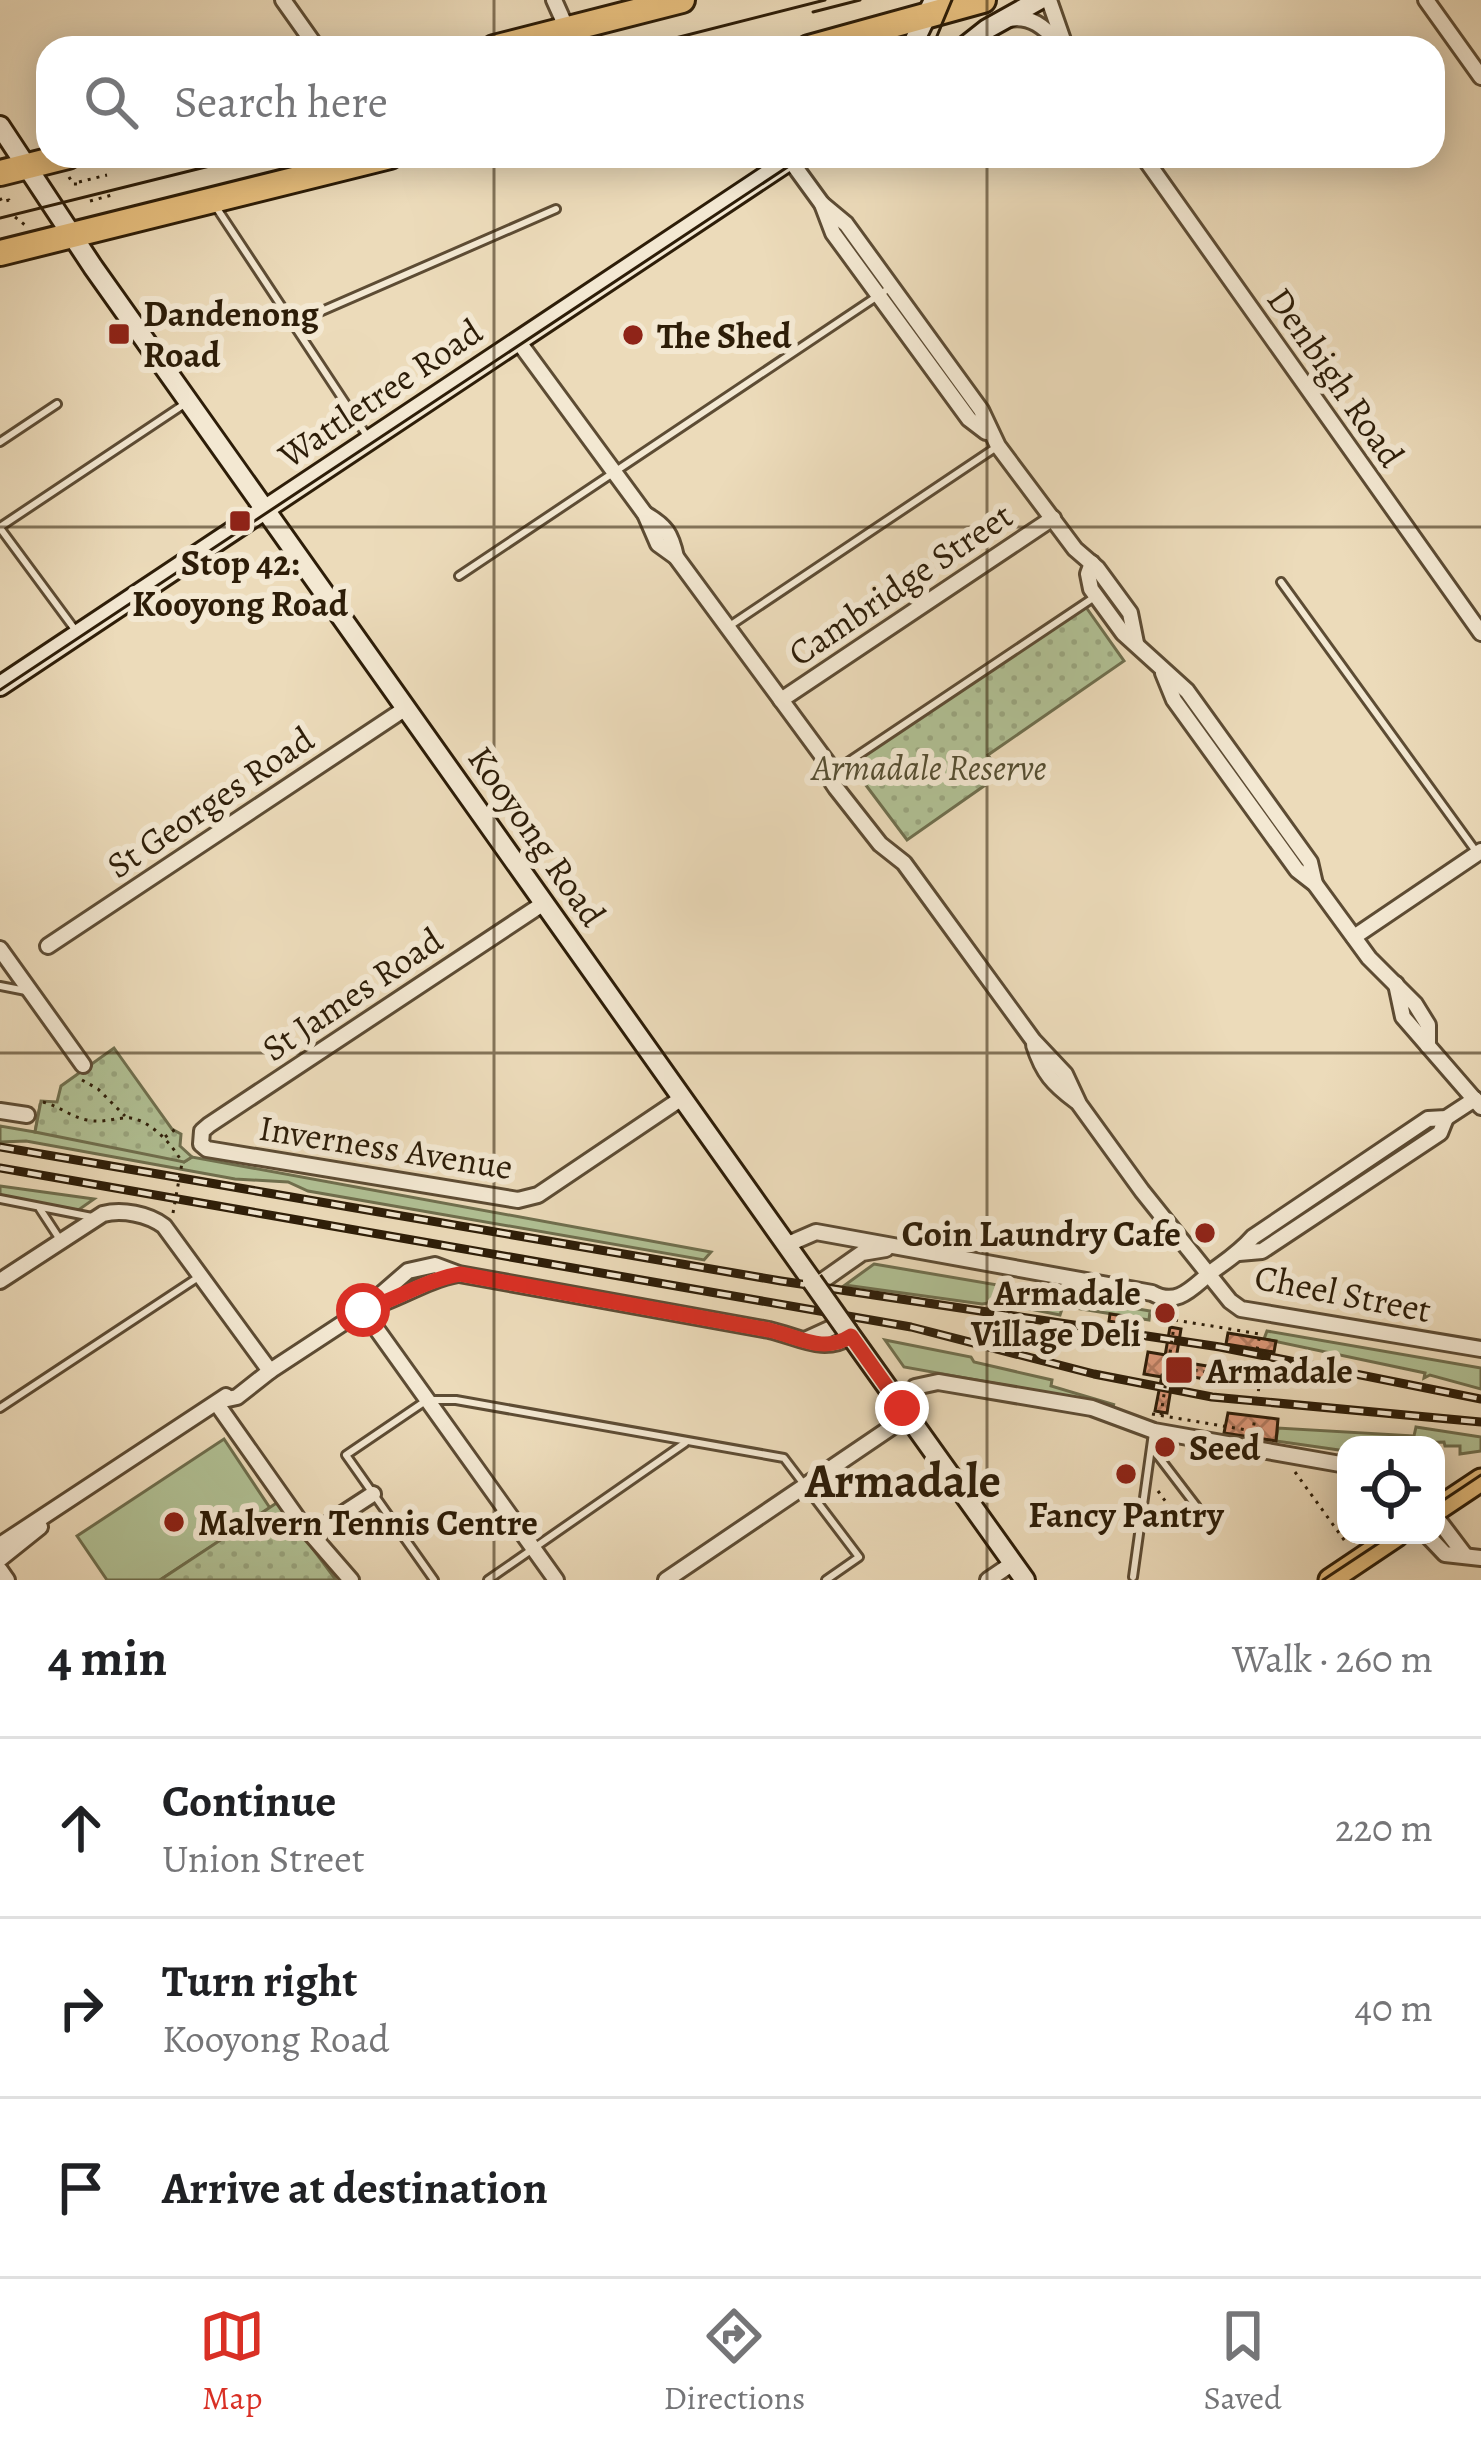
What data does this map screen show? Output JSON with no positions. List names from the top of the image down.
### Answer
{
  "streets": {
    "street": [
      "Denbigh Road",
      "Wattletree Road",
      "Cambridge Street",
      "St Georges Road",
      "Kooyong Road",
      "St James Road",
      "Inverness Avenue",
      "Cheel Street"
    ]
  },
  "crossings": [
    ["Wattletree Road", "Kooyong Road"],
    ["St Georges Road", "Kooyong Road"],
    ["Kooyong Road", "St James Road"],
    ["Kooyong Road", "Inverness Avenue"],
    ["Kooyong Road", "Cheel Street"],
    ["St James Road", "Inverness Avenue"]
  ],
  "districts": ["Armadale"],
  "parks": ["Armadale Reserve"],
  "places": {
    "transit": ["Dandenong Road", "Stop 42: Kooyong Road", "Armadale"],
    "other": [
      "The Shed",
      "Coin Laundry Cafe",
      "Armadale Village Deli",
      "Seed",
      "Fancy Pantry",
      "Malvern Tennis Centre"
    ]
  },
  "page": {
    "search": "Search here",
    "heading": ["4 min", "Walk · 260 m"],
    "list": [
      ["Continue", "Union Street", "220 m"],
      ["Turn right", "Kooyong Road", "40 m"],
      "Arrive at destination"
    ],
    "nav": ["Map", "Directions", "Saved"]
  }
}
